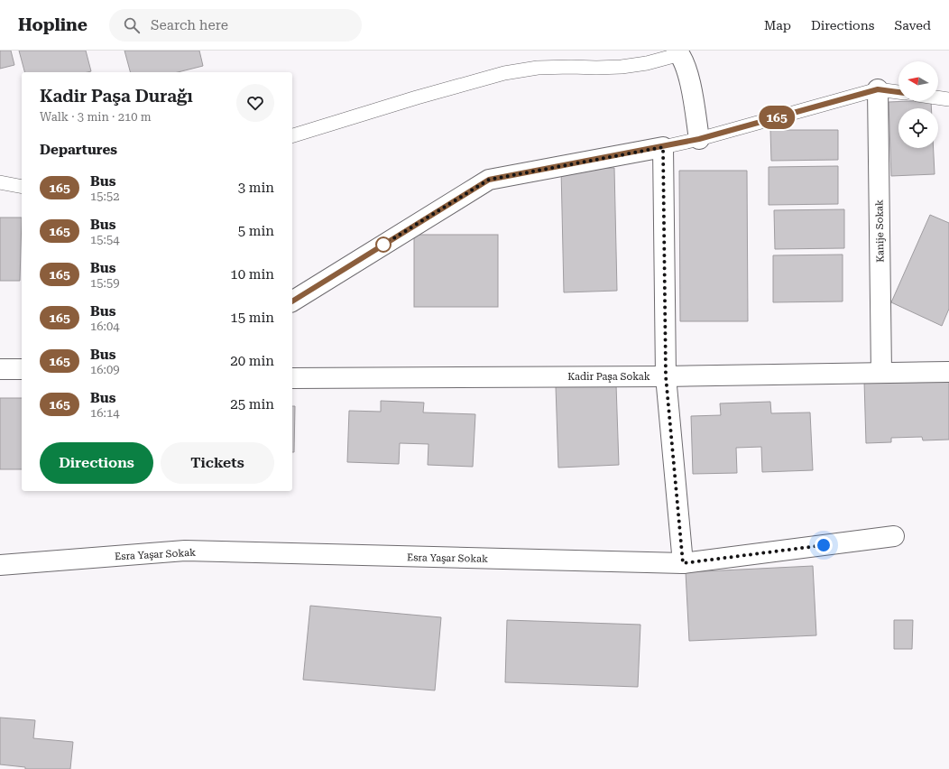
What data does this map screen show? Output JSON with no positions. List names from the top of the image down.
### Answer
{
  "streets": {
    "street": ["Kanije Sokak", "Kadir Paşa Sokak", "Esra Yaşar Sokak"]
  },
  "crossings": [
    ["Kanije Sokak", "Kadir Paşa Sokak"]
  ],
  "lines": ["bus line 165"],
  "north": "left",
  "page": {
    "header": "Hopline",
    "search": "Search here",
    "nav": ["Map", "Directions", "Saved"],
    "on_map": "165",
    "heading": [
      ["Kadir Paşa Durağı", "Walk · 3 min · 210 m"],
      "Departures"
    ],
    "list": [
      {
        "mark": "165",
        "name": "Bus",
        "note": "15:52",
        "value": "3 min"
      },
      {
        "mark": "165",
        "name": "Bus",
        "note": "15:54",
        "value": "5 min"
      },
      {
        "mark": "165",
        "name": "Bus",
        "note": "15:59",
        "value": "10 min"
      },
      {
        "mark": "165",
        "name": "Bus",
        "note": "16:04",
        "value": "15 min"
      },
      {
        "mark": "165",
        "name": "Bus",
        "note": "16:09",
        "value": "20 min"
      },
      {
        "mark": "165",
        "name": "Bus",
        "note": "16:14",
        "value": "25 min"
      }
    ],
    "buttons": ["Directions", "Tickets"]
  }
}
